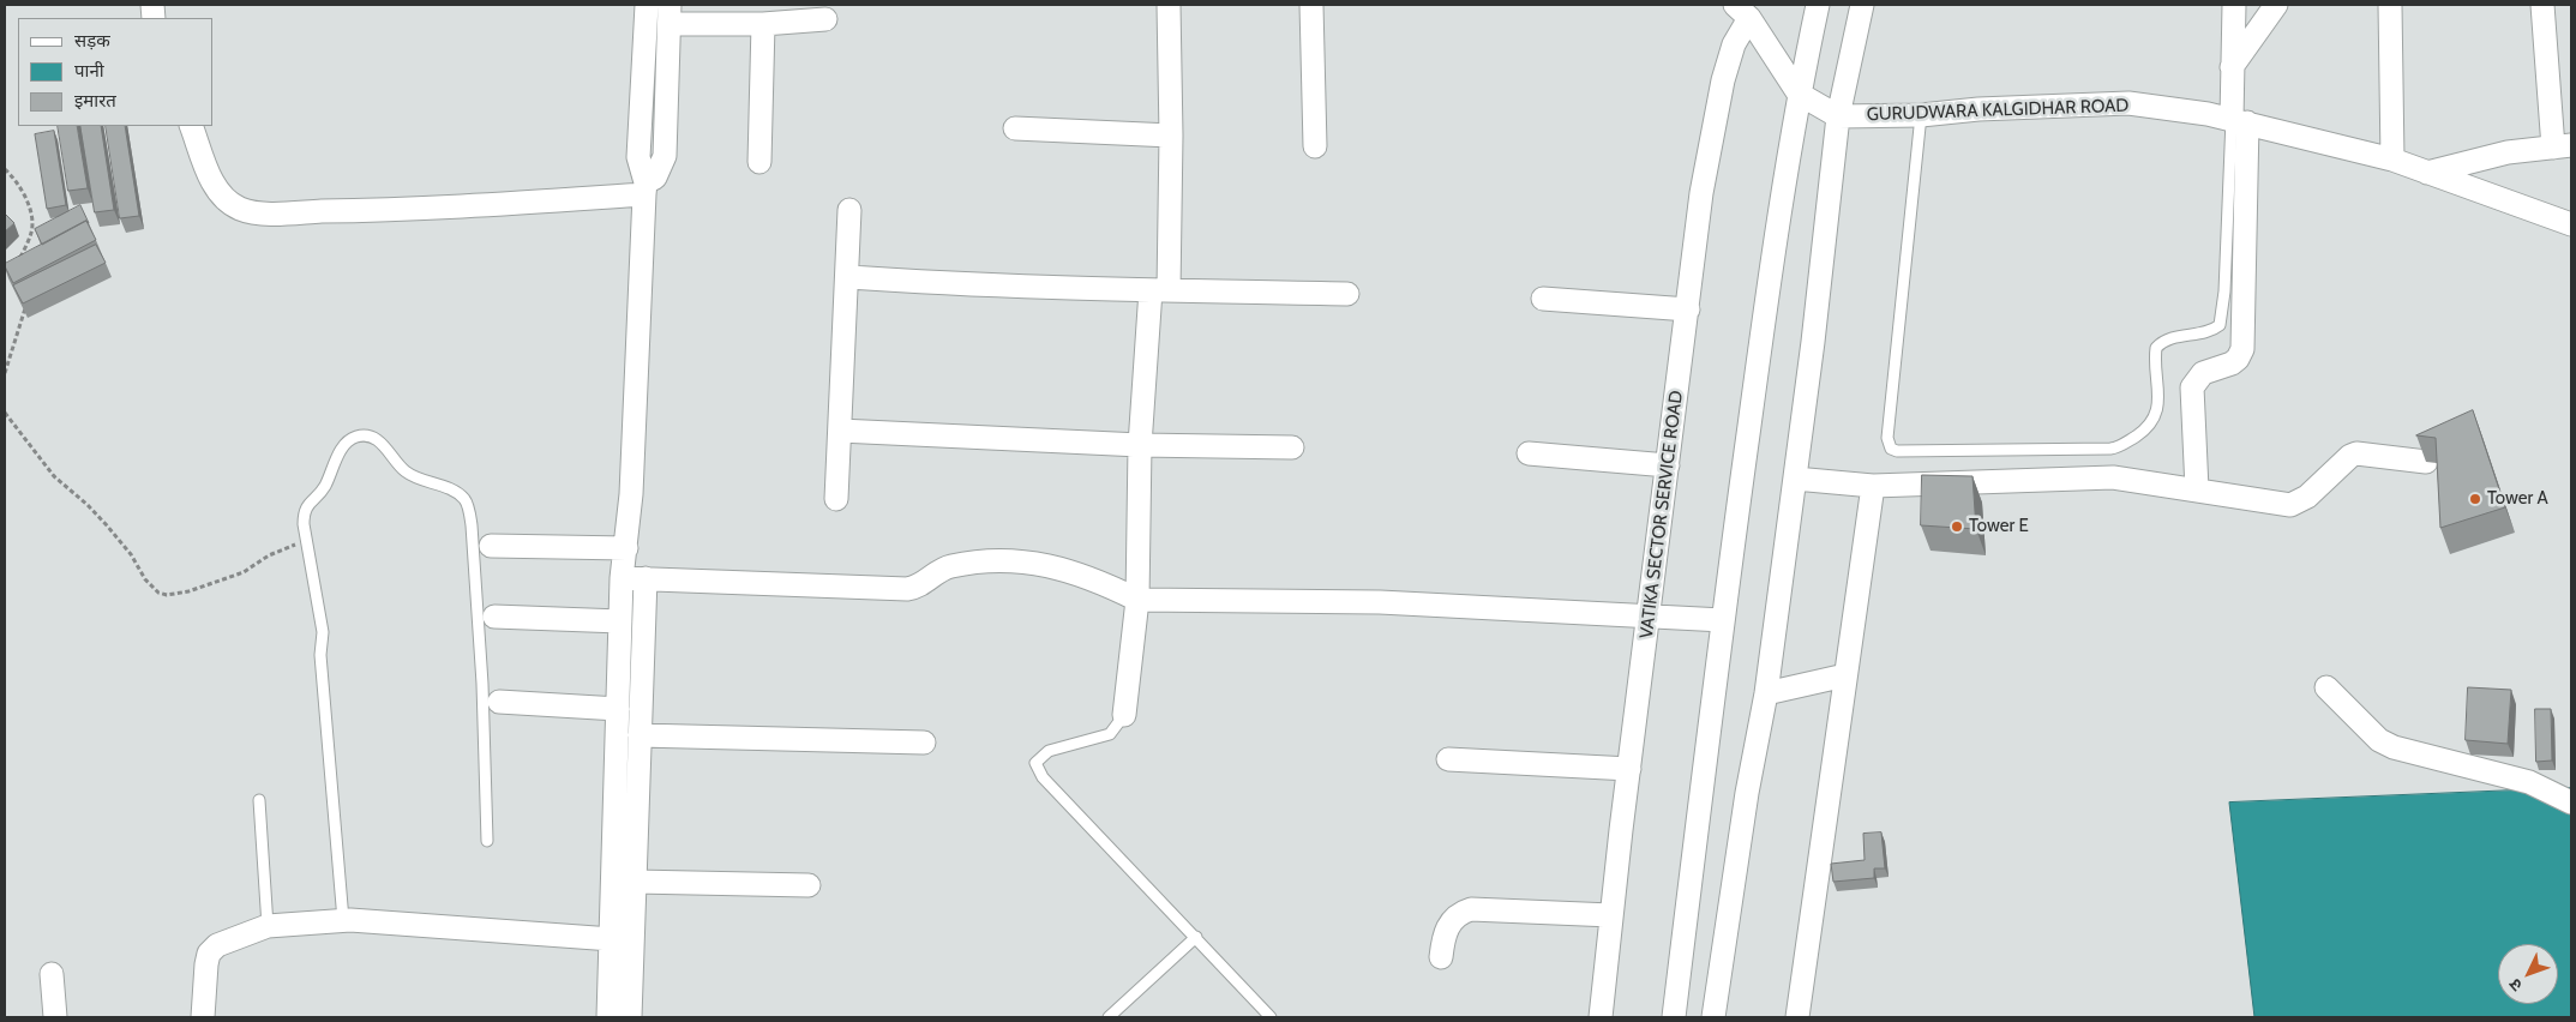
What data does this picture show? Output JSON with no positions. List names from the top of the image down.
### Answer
{
  "streets": {
    "street": ["GURUDWARA KALGIDHAR ROAD", "VATIKA SECTOR SERVICE ROAD"]
  },
  "places": ["Tower A", "Tower E"],
  "legend": ["सड़क", "पानी", "इमारत"],
  "north": "bottom left"
}
